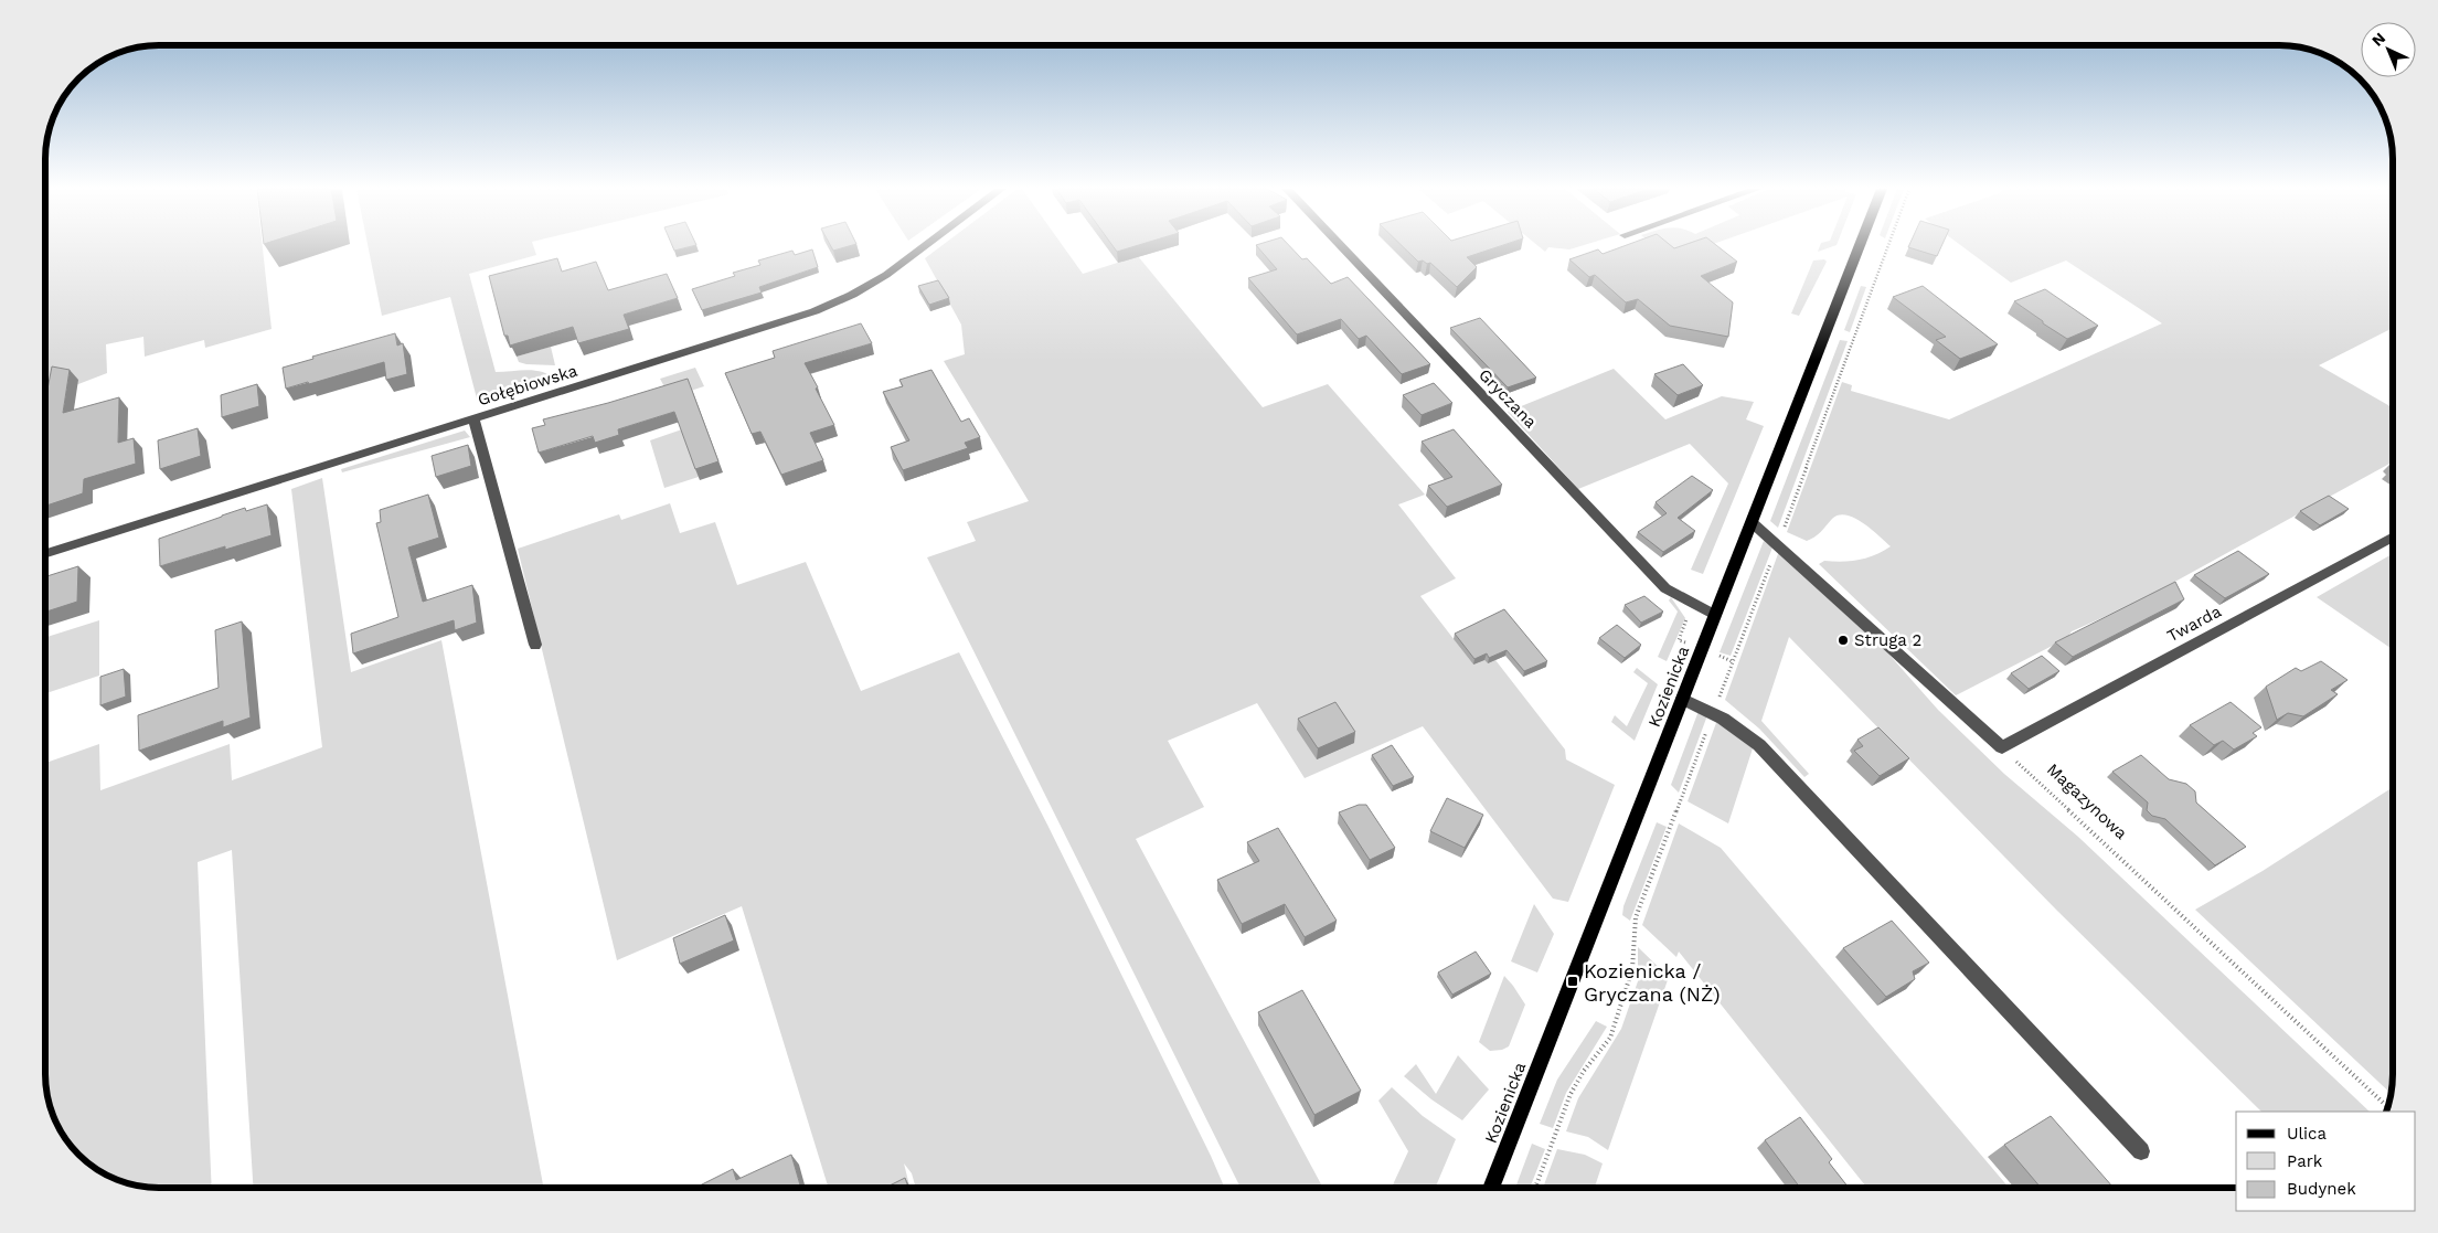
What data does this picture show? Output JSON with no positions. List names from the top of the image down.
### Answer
{
  "streets": {
    "main road": ["Kozienicka"],
    "street": ["Gołębiowska", "Gryczana", "Twarda"],
    "path": ["Magazynowa"]
  },
  "crossings": [
    ["Gryczana", "Kozienicka"],
    ["Twarda", "Magazynowa"]
  ],
  "places": {
    "other": ["Struga 2"],
    "transit": ["Kozienicka / Gryczana (NŻ)"]
  },
  "legend": ["Ulica", "Park", "Budynek"],
  "north": "top left"
}
